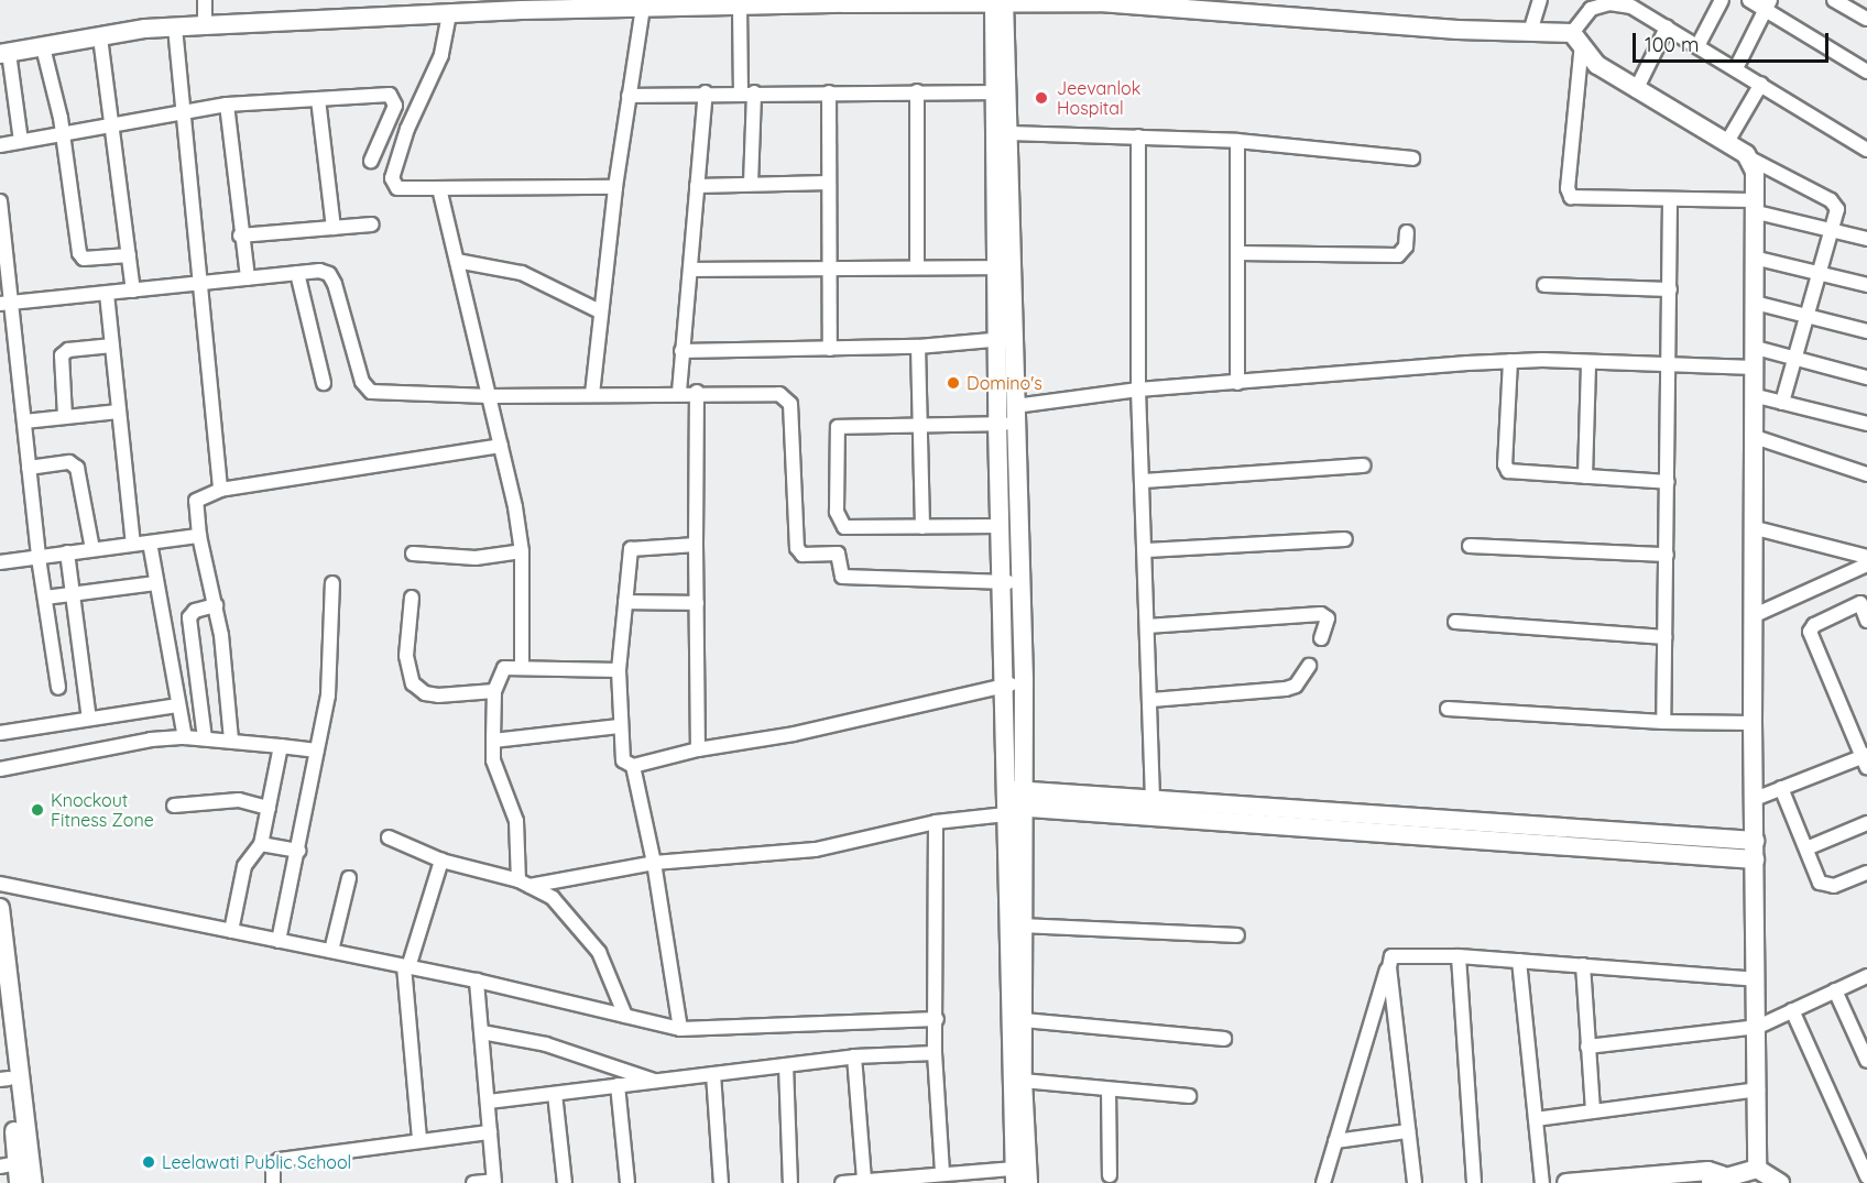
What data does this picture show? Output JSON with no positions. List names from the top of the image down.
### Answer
{
  "places": [
    "Jeevanlok Hospital",
    "Domino's",
    "Knockout Fitness Zone",
    "Leelawati Public School"
  ],
  "scale_bar": "100 m"
}
